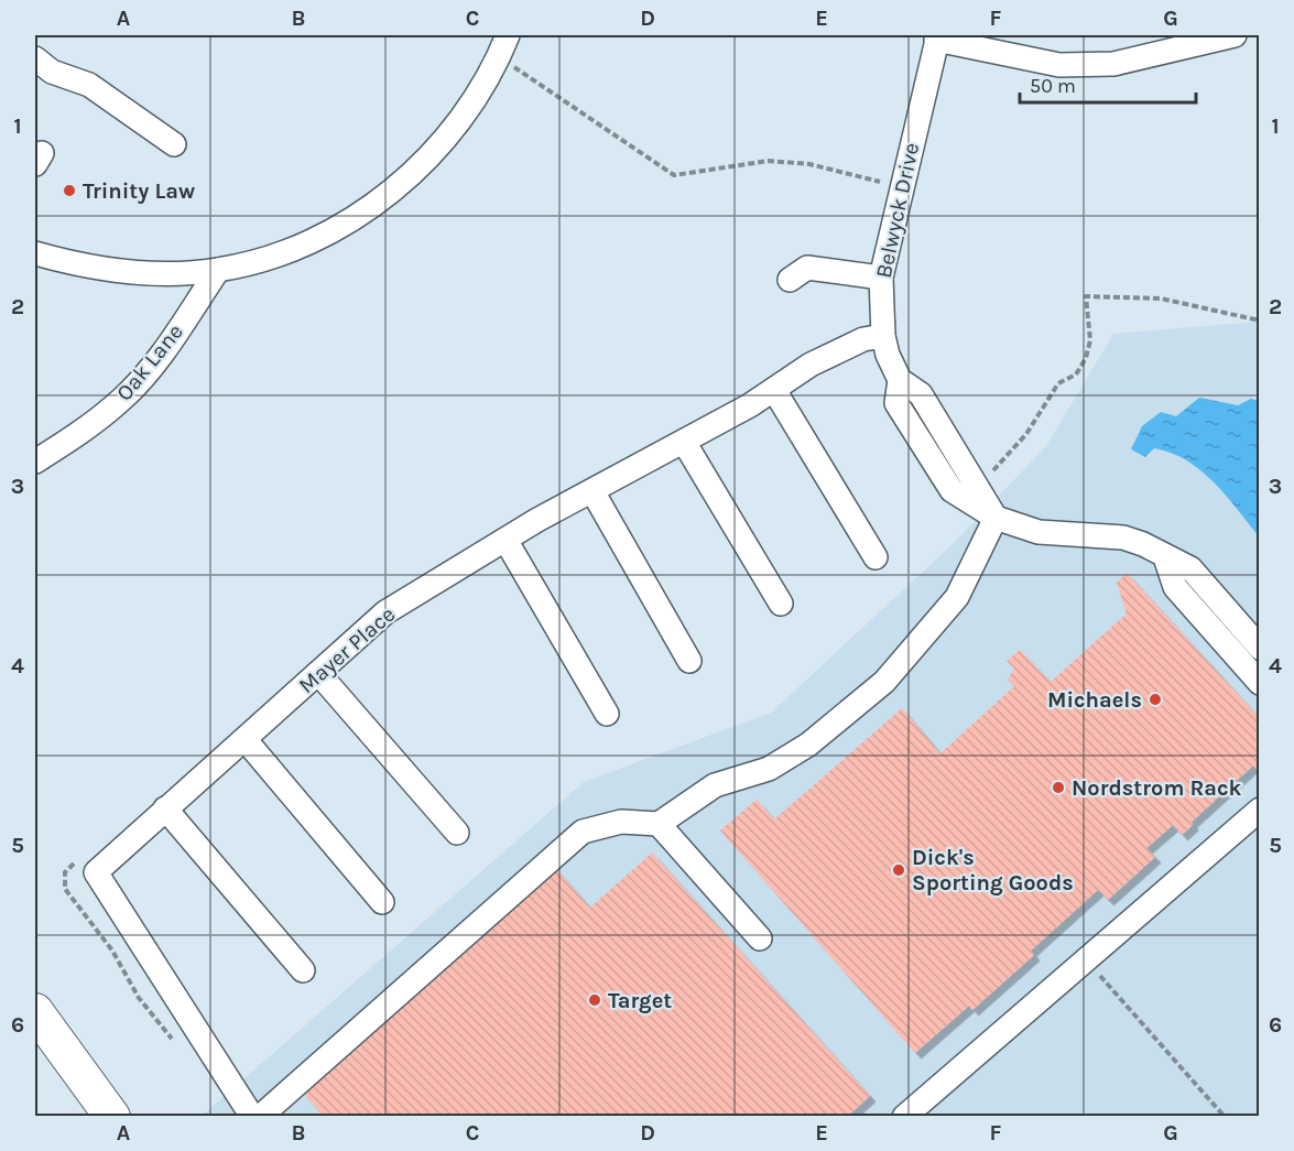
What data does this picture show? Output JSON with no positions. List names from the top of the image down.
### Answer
{
  "streets": {
    "street": ["Belwyck Drive", "Oak Lane", "Mayer Place"]
  },
  "crossings": [
    ["Belwyck Drive", "Mayer Place"]
  ],
  "places": [
    "Trinity Law",
    "Michaels",
    "Nordstrom Rack",
    "Dick's Sporting Goods",
    "Target"
  ],
  "scale_bar": "50 m",
  "grid": {
    "columns": [
      "A",
      "B",
      "C",
      "D",
      "E",
      "F",
      "G"
    ],
    "rows": [
      "1",
      "2",
      "3",
      "4",
      "5",
      "6"
    ]
  }
}
